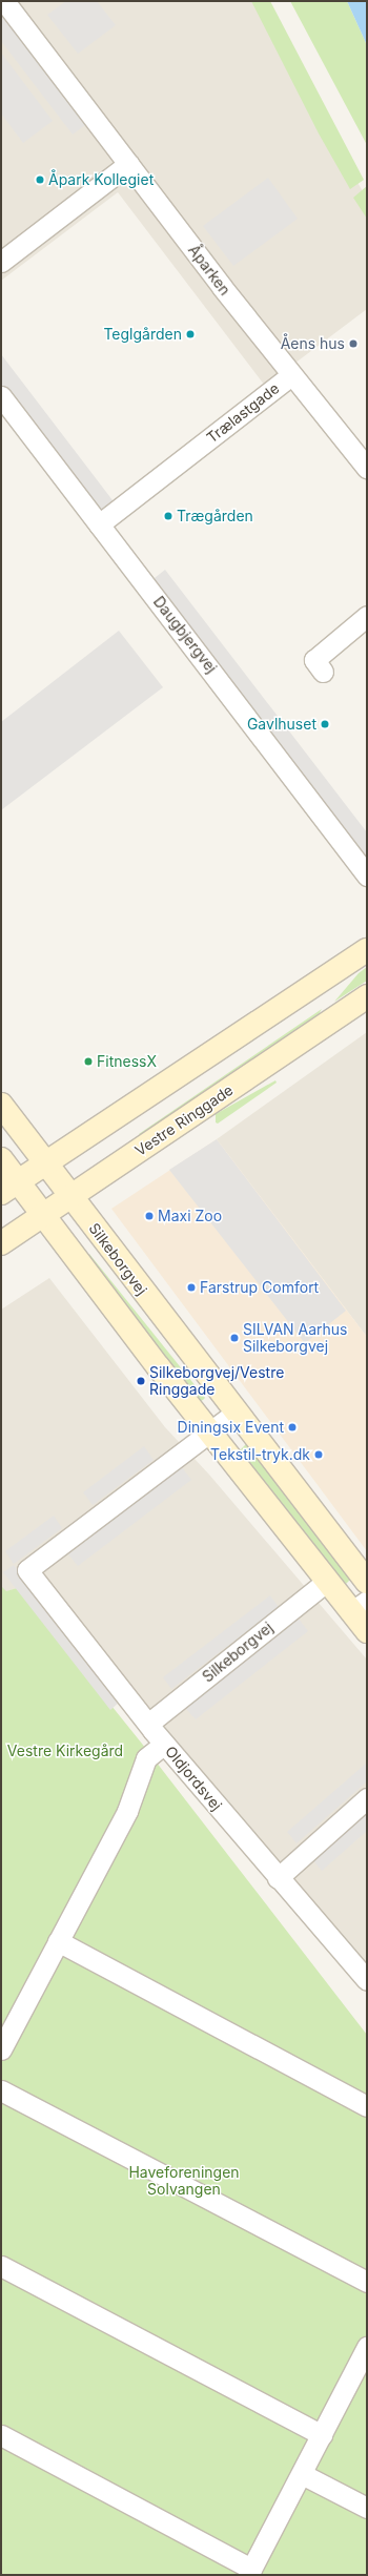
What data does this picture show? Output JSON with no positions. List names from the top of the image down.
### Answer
{
  "streets": {
    "street": [
      "Åparken",
      "Trælastgade",
      "Daugbjergvej",
      "Vestre Ringgade",
      "Silkeborgvej",
      "Oldjordsvej"
    ]
  },
  "crossings": [
    ["Åparken", "Trælastgade"],
    ["Trælastgade", "Daugbjergvej"],
    ["Vestre Ringgade", "Silkeborgvej"],
    ["Silkeborgvej", "Oldjordsvej"]
  ],
  "parks": ["Vestre Kirkegård", "Haveforeningen Solvangen"],
  "places": [
    "Åpark Kollegiet",
    "Teglgården",
    "Åens hus",
    "Trægården",
    "Gavlhuset",
    "FitnessX",
    "Maxi Zoo",
    "Farstrup Comfort",
    "SILVAN Aarhus Silkeborgvej",
    "Silkeborgvej/Vestre Ringgade",
    "Diningsix Event",
    "Tekstil-tryk.dk"
  ]
}
